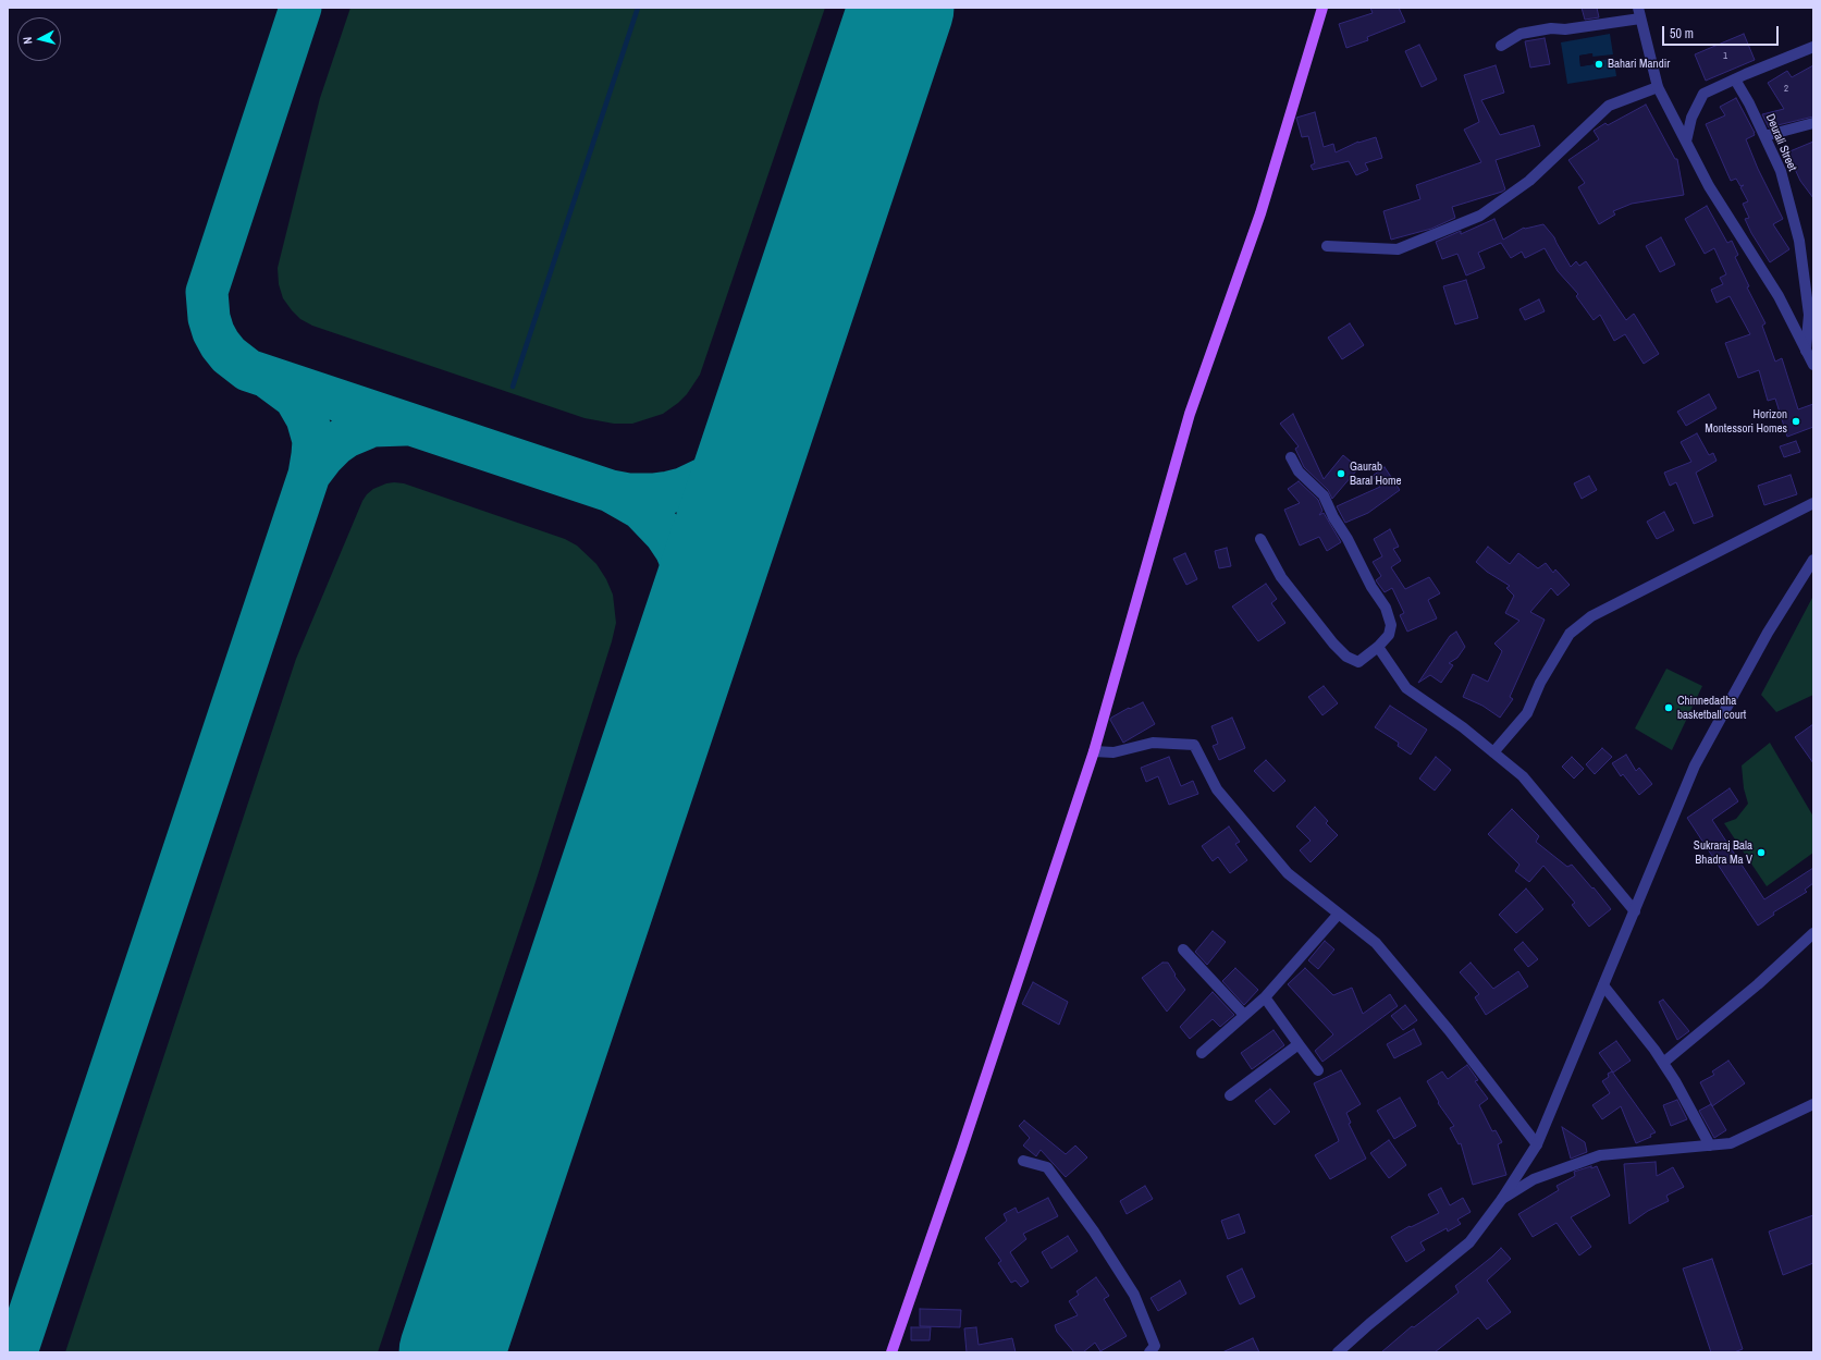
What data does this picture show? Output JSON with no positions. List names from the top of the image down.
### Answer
{
  "streets": {
    "street": ["Deurali Street"]
  },
  "places": [
    "Bahari Mandir",
    "Horizon Montessori Homes",
    "Gaurab Baral Home",
    "Chinnedadha basketball court",
    "Sukraraj Bala Bhadra Ma V"
  ],
  "house_numbers": ["1", "2"],
  "scale_bar": "50 m",
  "north": "left"
}
